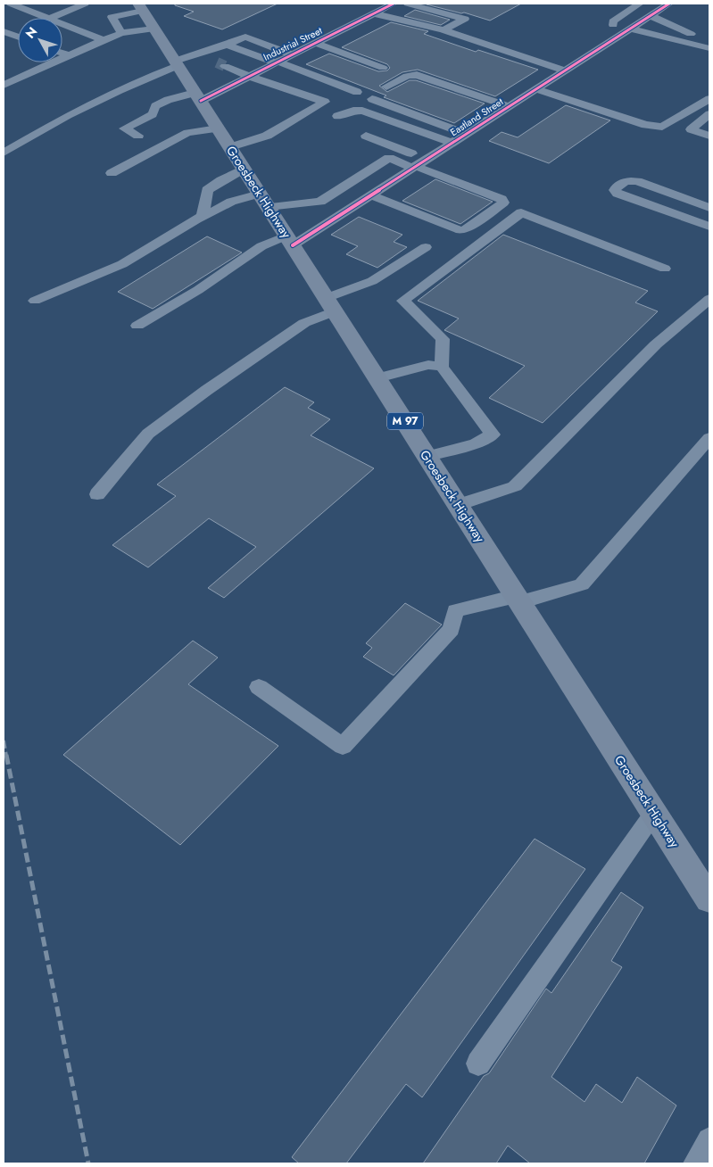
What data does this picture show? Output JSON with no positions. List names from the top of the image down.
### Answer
{
  "streets": {
    "main road": ["Groesbeck Highway", "M 97"],
    "street": ["Industrial Street", "Eastland Street"]
  },
  "crossings": [
    ["Industrial Street", "Groesbeck Highway"],
    ["Eastland Street", "Groesbeck Highway"]
  ],
  "north": "top left"
}
